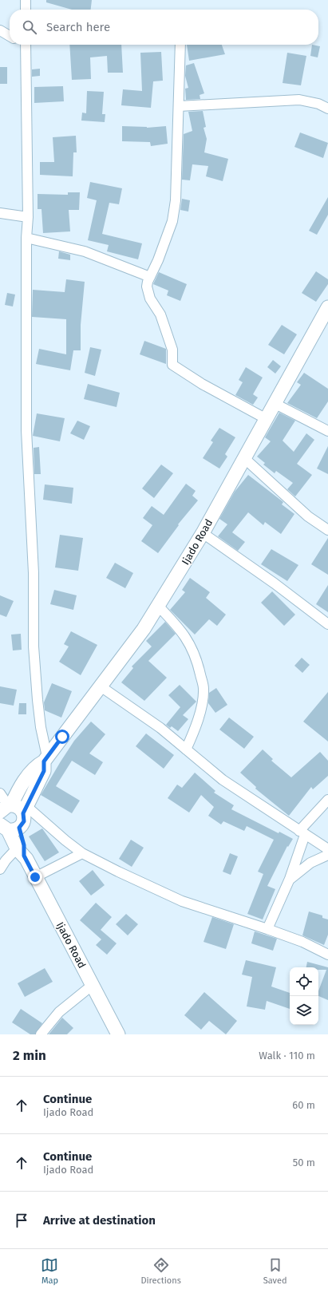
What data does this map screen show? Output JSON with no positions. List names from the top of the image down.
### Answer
{
  "streets": {
    "street": ["Ijado Road"]
  },
  "page": {
    "search": "Search here",
    "heading": ["2 min", "Walk · 110 m"],
    "list": [
      ["Continue", "Ijado Road", "60 m"],
      ["Continue", "Ijado Road", "50 m"],
      "Arrive at destination"
    ],
    "nav": ["Map", "Directions", "Saved"]
  }
}
